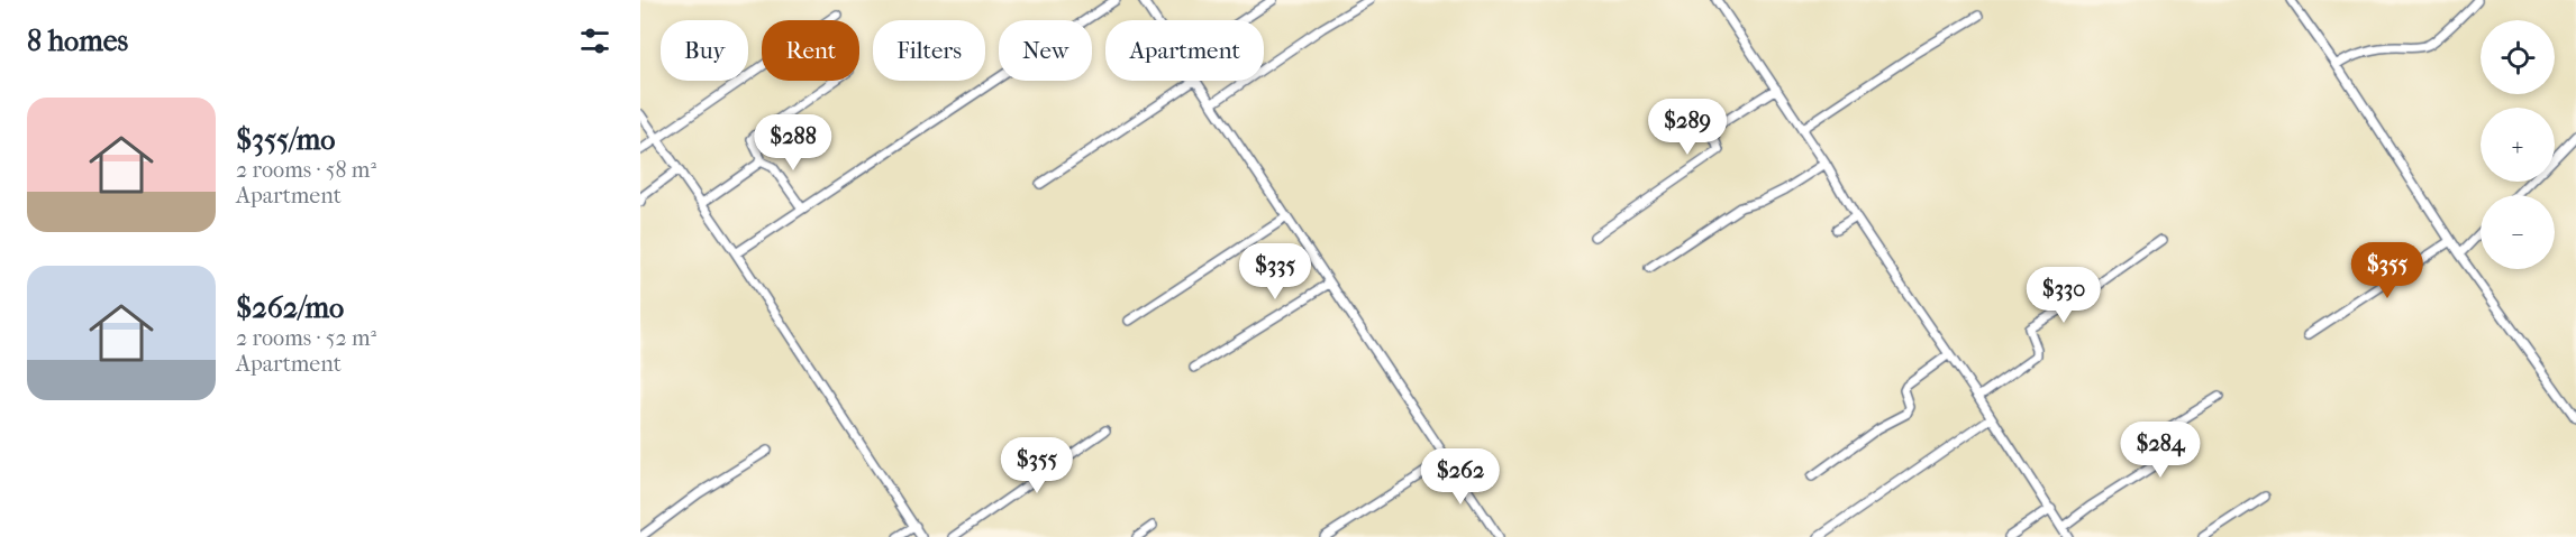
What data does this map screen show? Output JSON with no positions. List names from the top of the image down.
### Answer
{
  "page": {
    "heading": "8 homes",
    "map_buttons": ["+", "−"],
    "chip": [
      "Buy",
      "Rent",
      "Filters",
      "New",
      "Apartment"
    ],
    "list": [
      {
        "name": "$355/mo",
        "note": "2 rooms · 58 m² · Apartment"
      },
      {
        "name": "$262/mo",
        "note": "2 rooms · 52 m² · Apartment"
      }
    ],
    "price": [
      "$289",
      "$288",
      "$355",
      "$335",
      "$330",
      "$284",
      "$355",
      "$262"
    ]
  }
}
